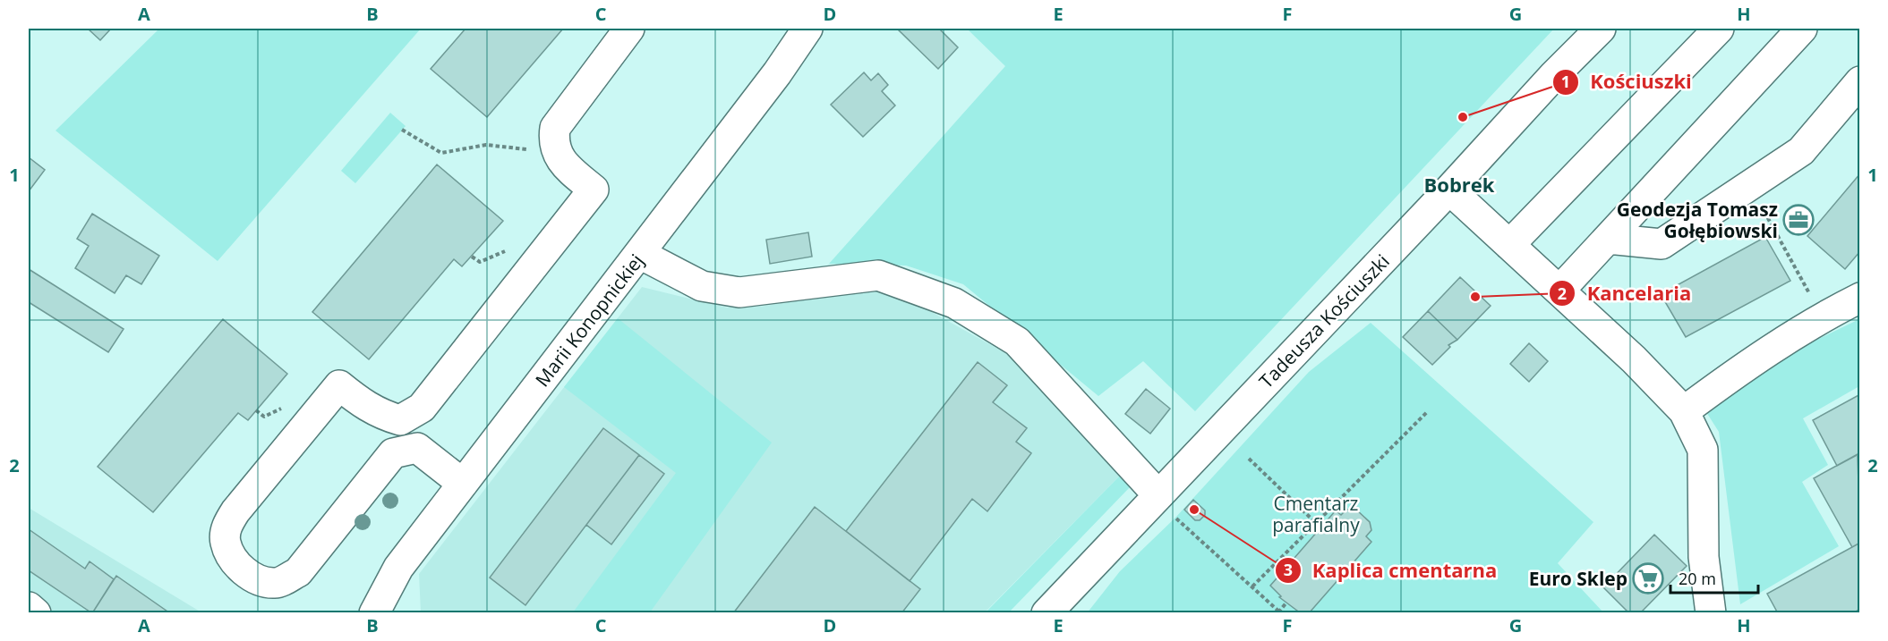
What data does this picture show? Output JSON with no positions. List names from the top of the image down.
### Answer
{
  "streets": {
    "street": ["Marii Konopnickiej", "Tadeusza Kościuszki"]
  },
  "districts": ["Bobrek"],
  "parks": ["Cmentarz parafialny"],
  "places": {
    "other": ["Kościuszki", "Kancelaria", "Kaplica cmentarna"],
    "office": ["Geodezja Tomasz Gołębiowski"],
    "supermarket": ["Euro Sklep"]
  },
  "scale_bar": "20 m",
  "grid": {
    "columns": [
      "A",
      "B",
      "C",
      "D",
      "E",
      "F",
      "G",
      "H"
    ],
    "rows": ["1", "2"]
  }
}
